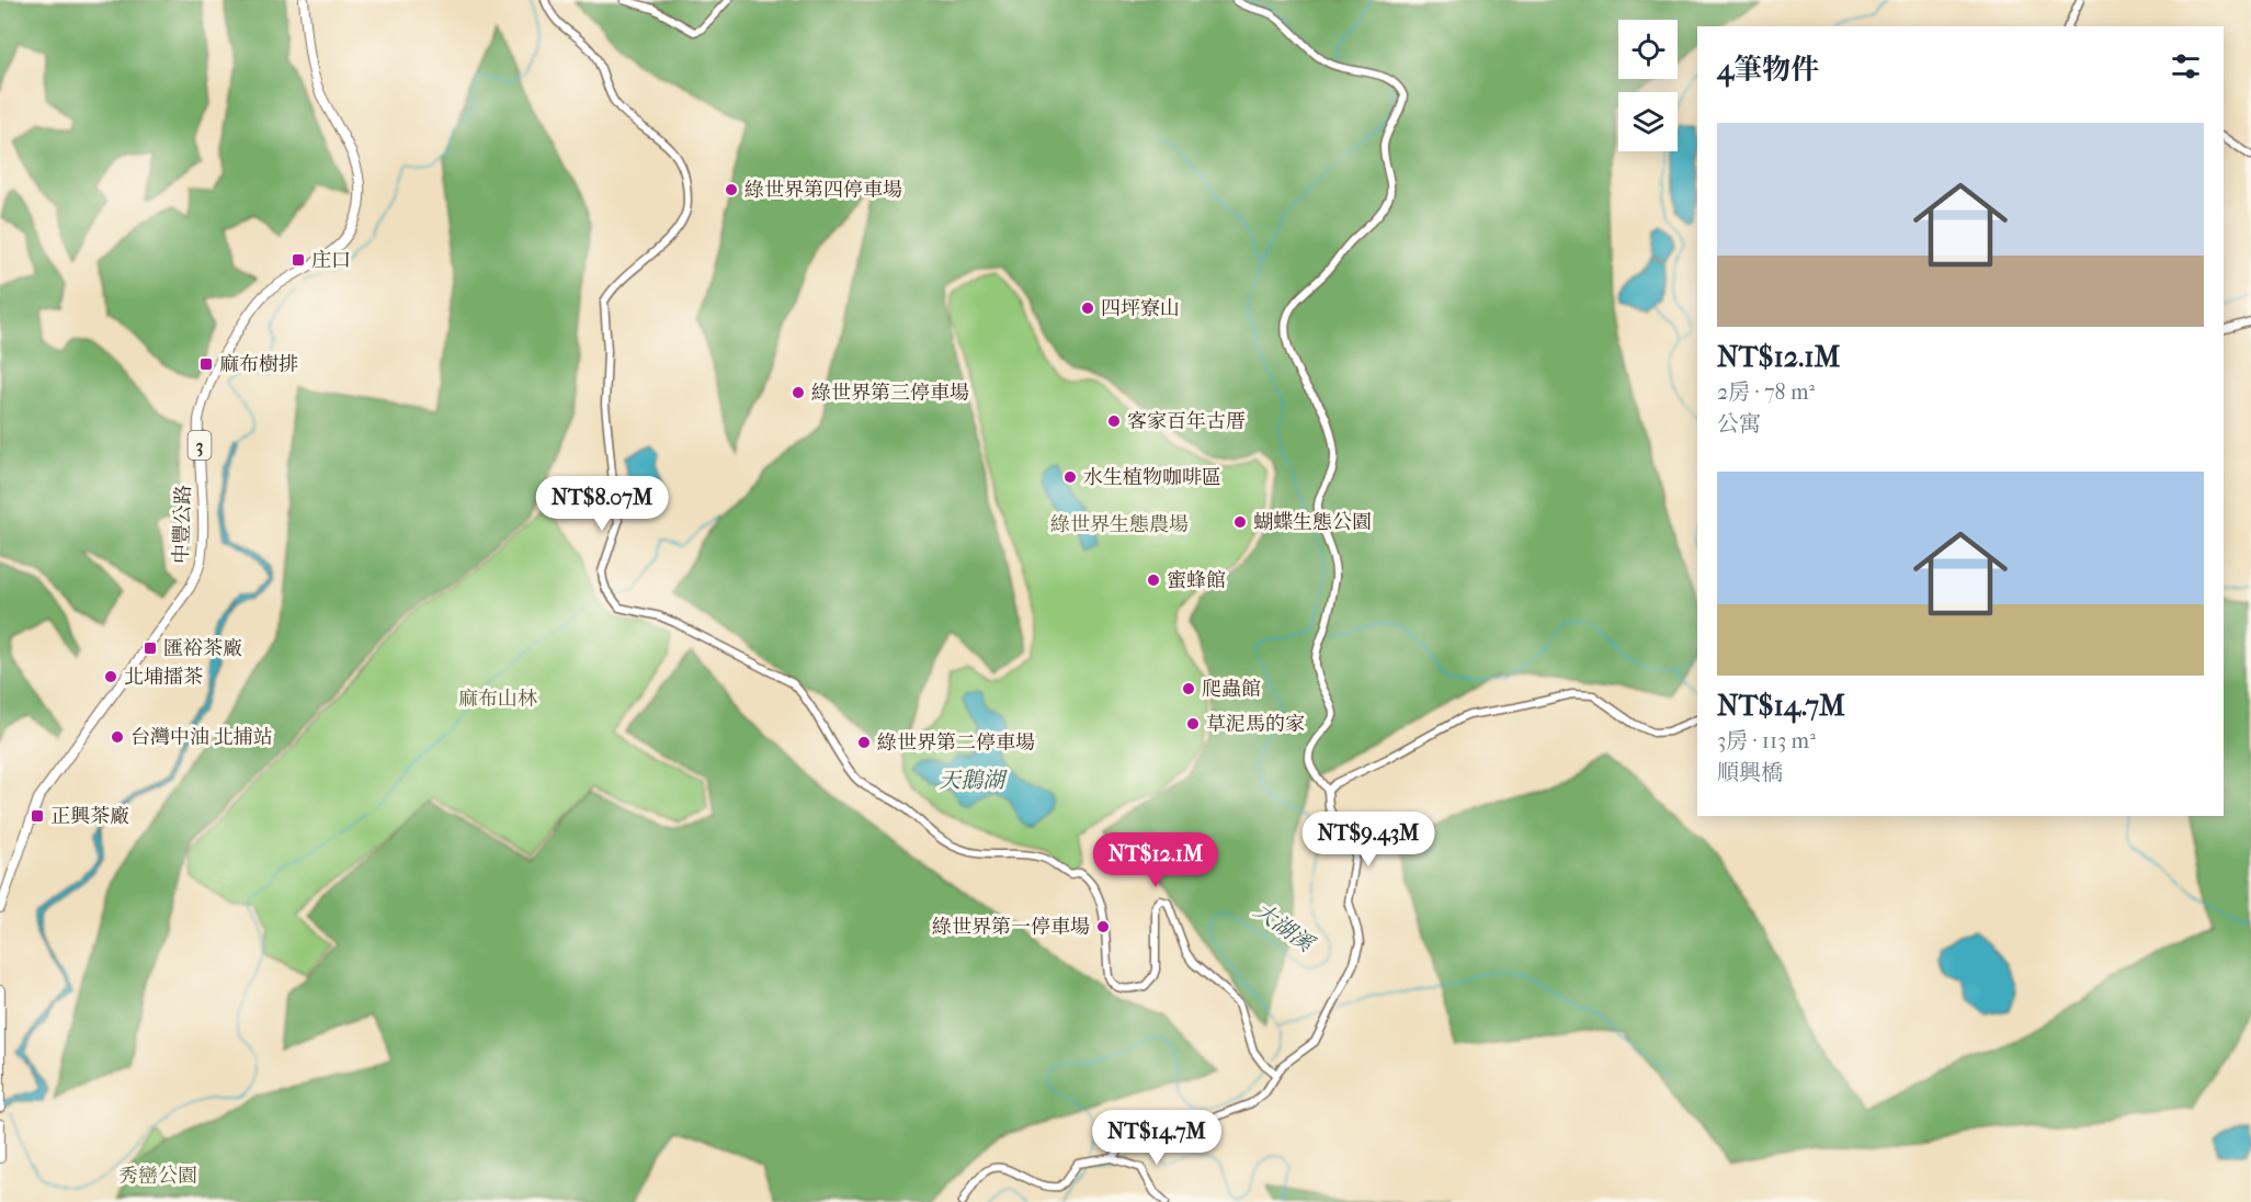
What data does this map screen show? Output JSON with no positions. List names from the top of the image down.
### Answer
{
  "streets": {
    "main road": ["3", "中豐公路"]
  },
  "water": ["天鵝湖", "大湖溪"],
  "parks": ["綠世界生態農場", "麻布山林", "秀巒公園"],
  "places": {
    "other": [
      "綠世界第四停車場",
      "四坪寮山",
      "綠世界第三停車場",
      "客家百年古厝",
      "水生植物咖啡區",
      "蝴蝶生態公園",
      "蜜蜂館",
      "北埔擂茶",
      "爬蟲館",
      "草泥馬的家",
      "台灣中油 北捕站",
      "綠世界第二停車場",
      "綠世界第一停車場"
    ],
    "transit": [
      "庄口",
      "麻布樹排",
      "匯裕茶廠",
      "正興茶廠"
    ]
  },
  "page": {
    "heading": "4筆物件",
    "list": [
      {
        "name": "NT$12.1M",
        "note": "2房 · 78 m² · 公寓"
      },
      {
        "name": "NT$14.7M",
        "note": "3房 · 113 m² · 順興橋"
      }
    ],
    "price": [
      "NT$8.07M",
      "NT$9.43M",
      "NT$12.1M",
      "NT$14.7M"
    ]
  }
}
